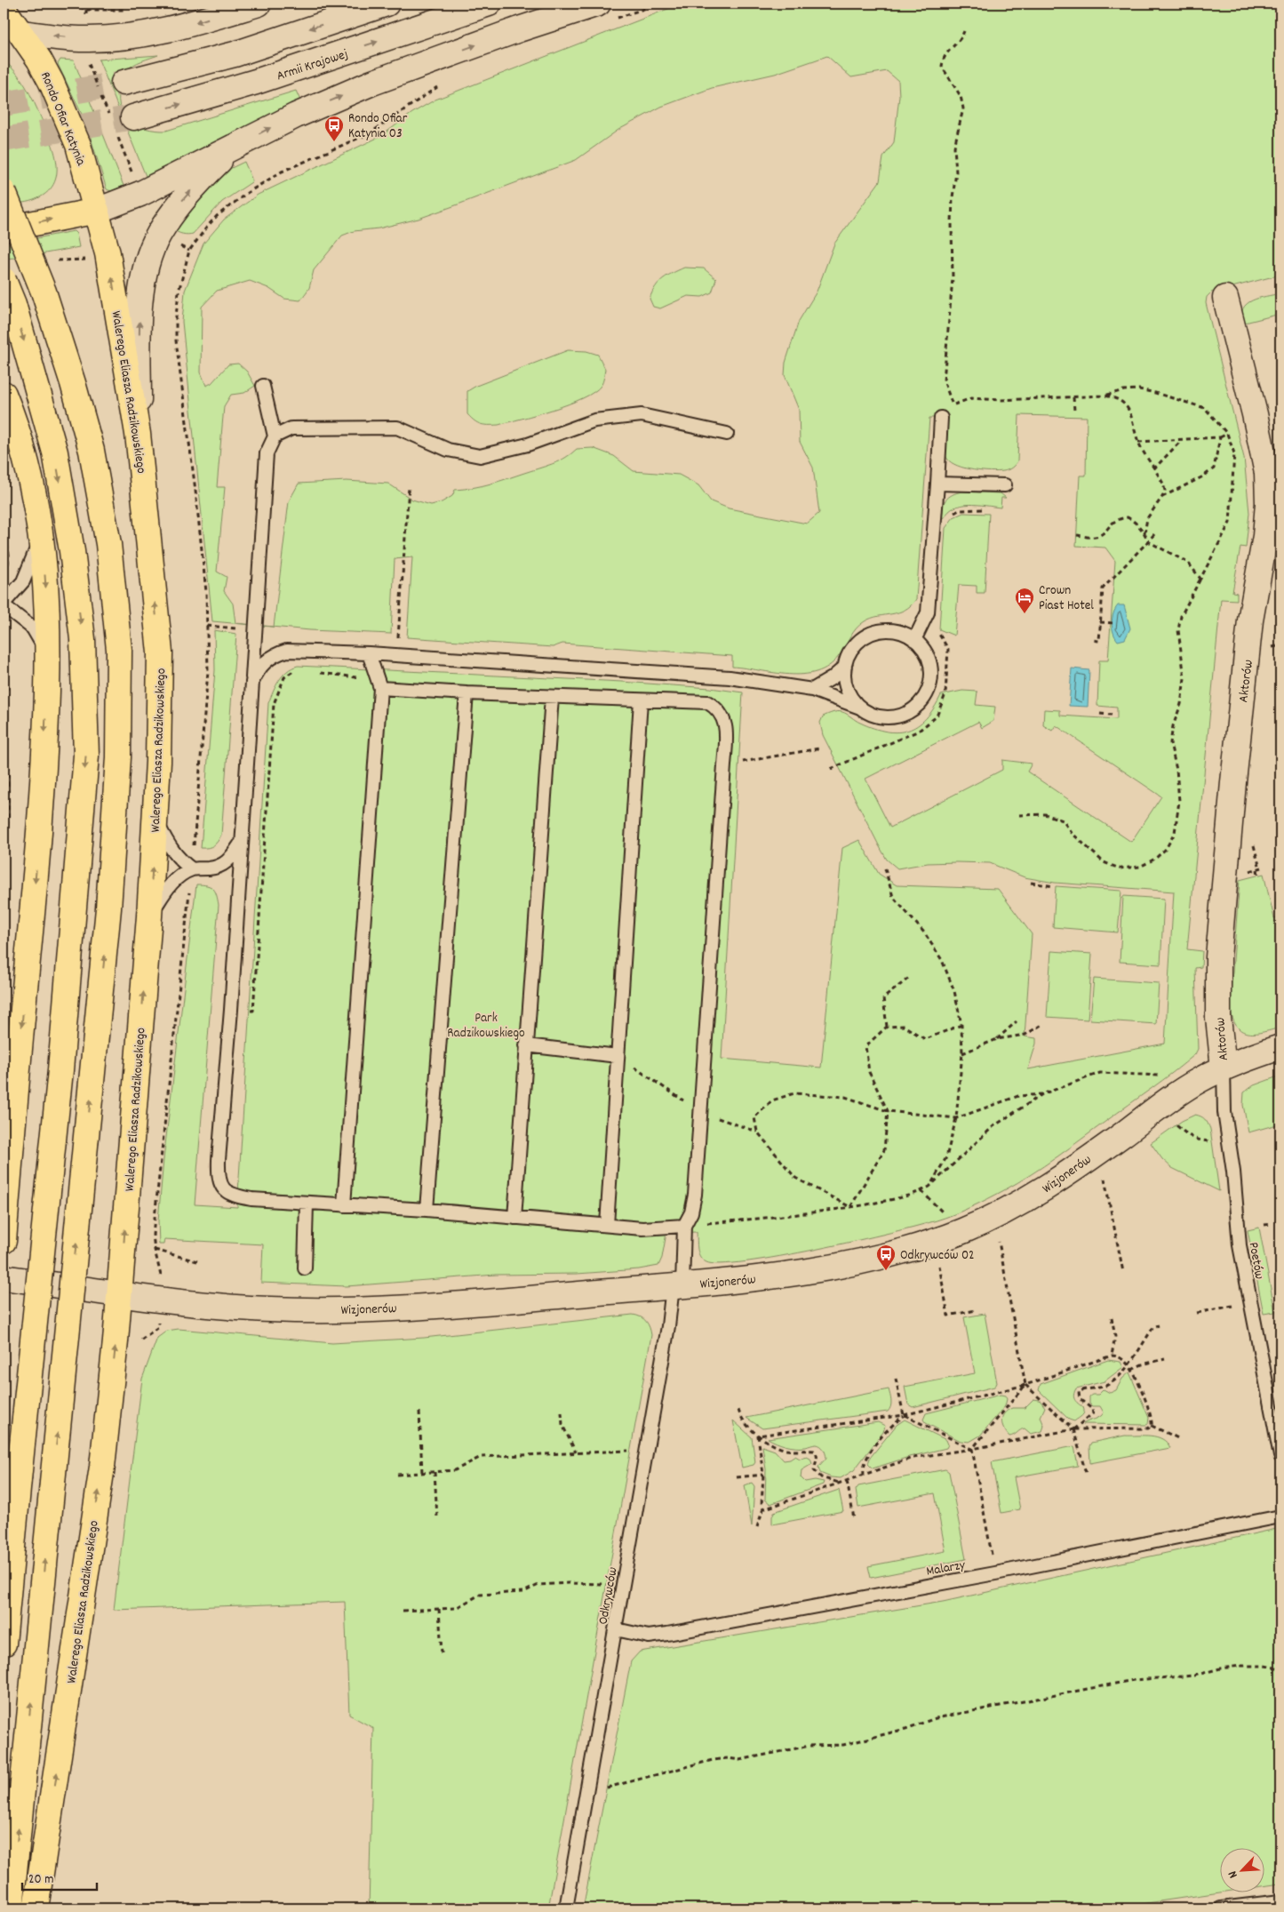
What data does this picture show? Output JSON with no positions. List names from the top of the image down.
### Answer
{
  "streets": {
    "main road": ["Rondo Ofiar Katynia", "Walerego Eliasza Radzikowskiego"],
    "street": ["Armii Krajowej", "Aktorów", "Wizjonerów"],
    "lane": ["Poetów", "Malarzy", "Odkrywców"]
  },
  "crossings": [
    ["Rondo Ofiar Katynia", "Walerego Eliasza Radzikowskiego"],
    ["Walerego Eliasza Radzikowskiego", "Wizjonerów"],
    ["Aktorów", "Wizjonerów"],
    ["Aktorów", "Poetów"],
    ["Wizjonerów", "Poetów"],
    ["Wizjonerów", "Odkrywców"],
    ["Malarzy", "Odkrywców"]
  ],
  "parks": ["Park Radzikowskiego"],
  "places": {
    "bus stop": ["Rondo Ofiar Katynia 03", "Odkrywców 02"],
    "hotel": ["Crown Piast Hotel"]
  },
  "scale_bar": "20 m",
  "north": "bottom left"
}
